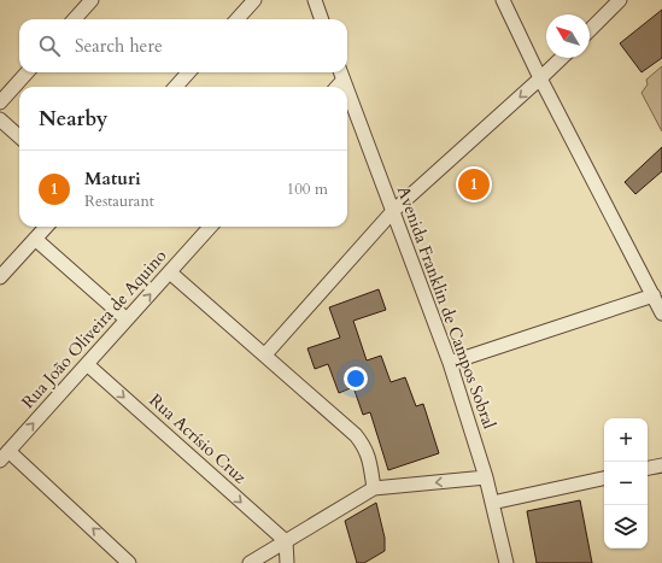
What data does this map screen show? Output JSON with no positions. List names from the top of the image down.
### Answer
{
  "streets": {
    "street": ["Avenida Franklin de Campos Sobral", "Rua João Oliveira de Aquino", "Rua Acrísio Cruz"]
  },
  "crossings": [
    ["Rua João Oliveira de Aquino", "Rua Acrísio Cruz"]
  ],
  "one_way": ["Rua João Oliveira de Aquino", "Rua Acrísio Cruz"],
  "north": "top left",
  "page": {
    "search": "Search here",
    "heading": "Nearby",
    "list": [
      {
        "mark": "1",
        "name": "Maturi",
        "note": "Restaurant",
        "value": "100 m"
      }
    ],
    "pins": "1",
    "map_buttons": ["+", "−"]
  }
}
